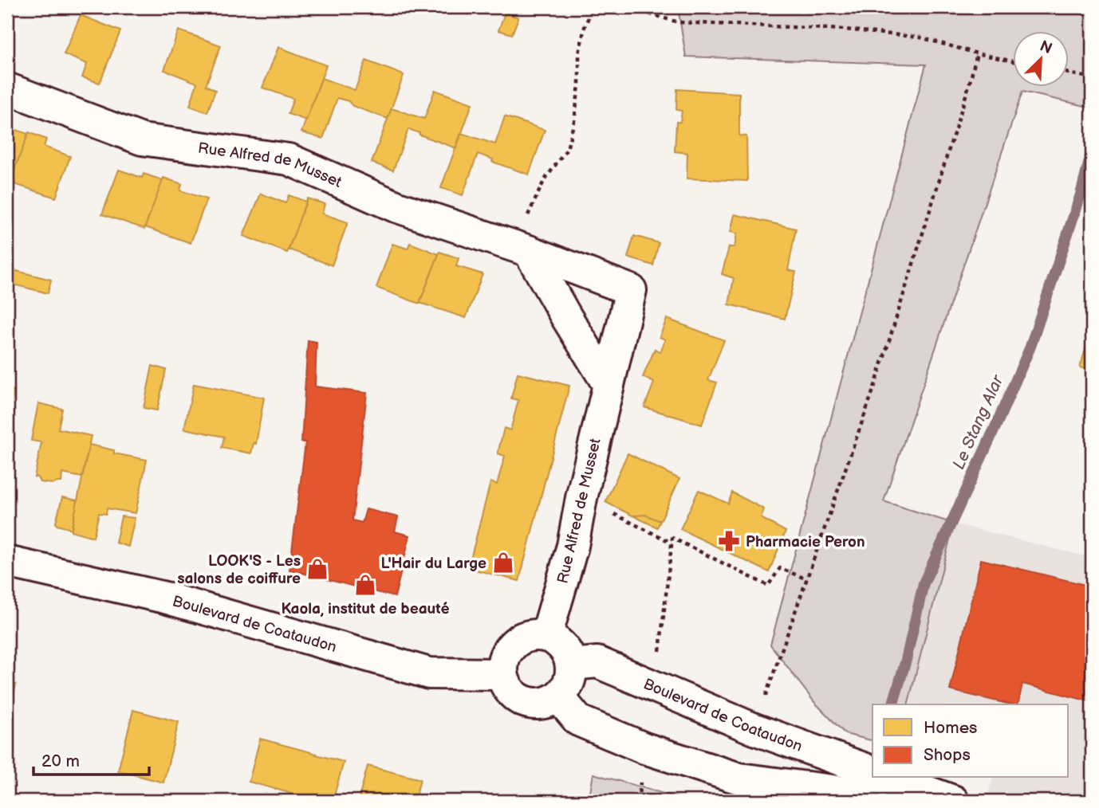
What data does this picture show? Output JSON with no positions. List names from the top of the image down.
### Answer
{
  "streets": {
    "main road": ["Rue Alfred de Musset", "Boulevard de Coataudon"]
  },
  "crossings": [
    ["Rue Alfred de Musset", "Boulevard de Coataudon"]
  ],
  "water": ["Le Stang Alar"],
  "places": {
    "pharmacy": ["Pharmacie Peron"],
    "shop": ["L'Hair du Large", "LOOK'S - Les salons de coiffure", "Kaola, institut de beauté"]
  },
  "legend": ["Homes", "Shops"],
  "scale_bar": "20 m",
  "north": "top right"
}
